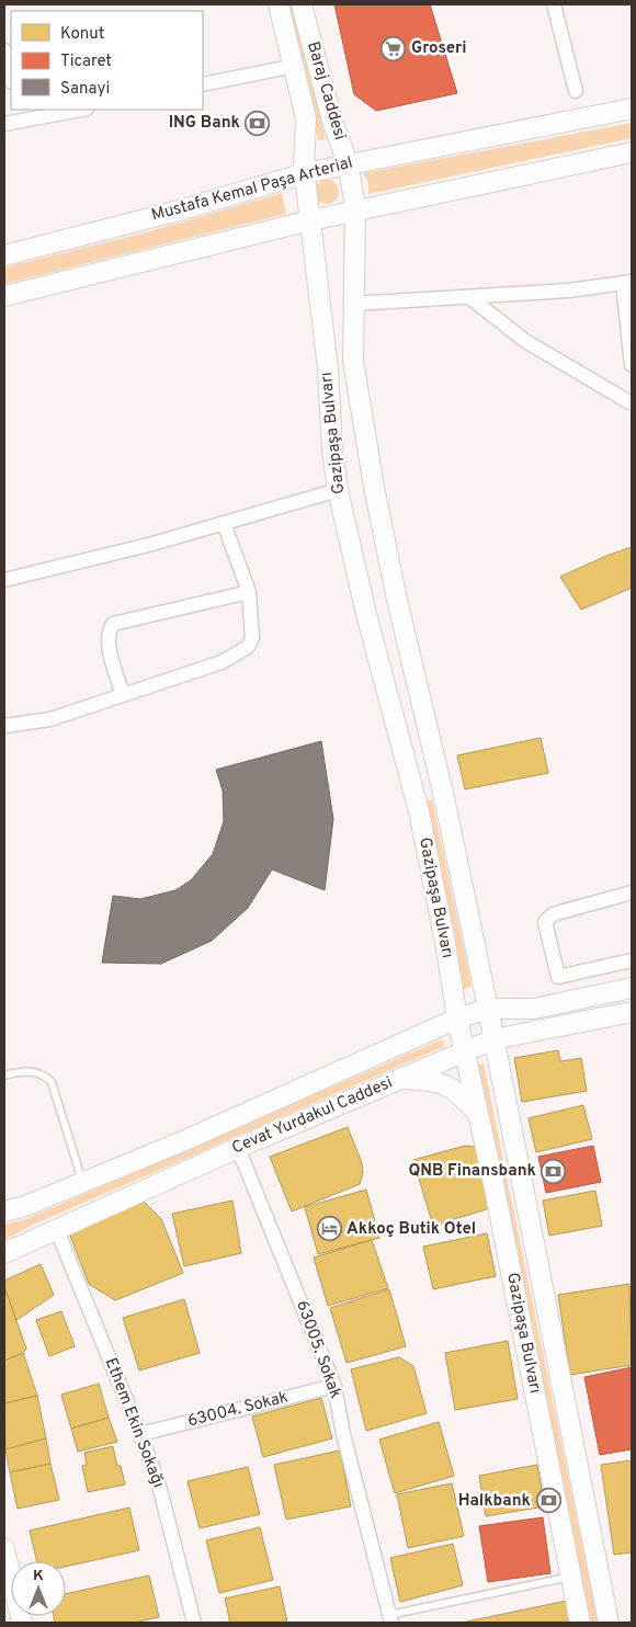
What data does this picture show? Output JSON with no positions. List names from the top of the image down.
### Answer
{
  "streets": {
    "main road": [
      "Baraj Caddesi",
      "Mustafa Kemal Paşa Arterial",
      "Gazipaşa Bulvarı",
      "Cevat Yurdakul Caddesi"
    ],
    "street": ["63005. Sokak", "63004. Sokak", "Ethem Ekin Sokağı"]
  },
  "crossings": [
    ["Baraj Caddesi", "Mustafa Kemal Paşa Arterial"],
    ["Baraj Caddesi", "Gazipaşa Bulvarı"],
    ["Mustafa Kemal Paşa Arterial", "Gazipaşa Bulvarı"],
    ["Gazipaşa Bulvarı", "Cevat Yurdakul Caddesi"],
    ["Cevat Yurdakul Caddesi", "63005. Sokak"],
    ["Cevat Yurdakul Caddesi", "Ethem Ekin Sokağı"],
    ["63005. Sokak", "63004. Sokak"],
    ["63004. Sokak", "Ethem Ekin Sokağı"]
  ],
  "places": {
    "supermarket": ["Groseri"],
    "bank": ["ING Bank", "QNB Finansbank", "Halkbank"],
    "hotel": ["Akkoç Butik Otel"]
  },
  "legend": ["Konut", "Ticaret", "Sanayi"],
  "north": "top"
}
